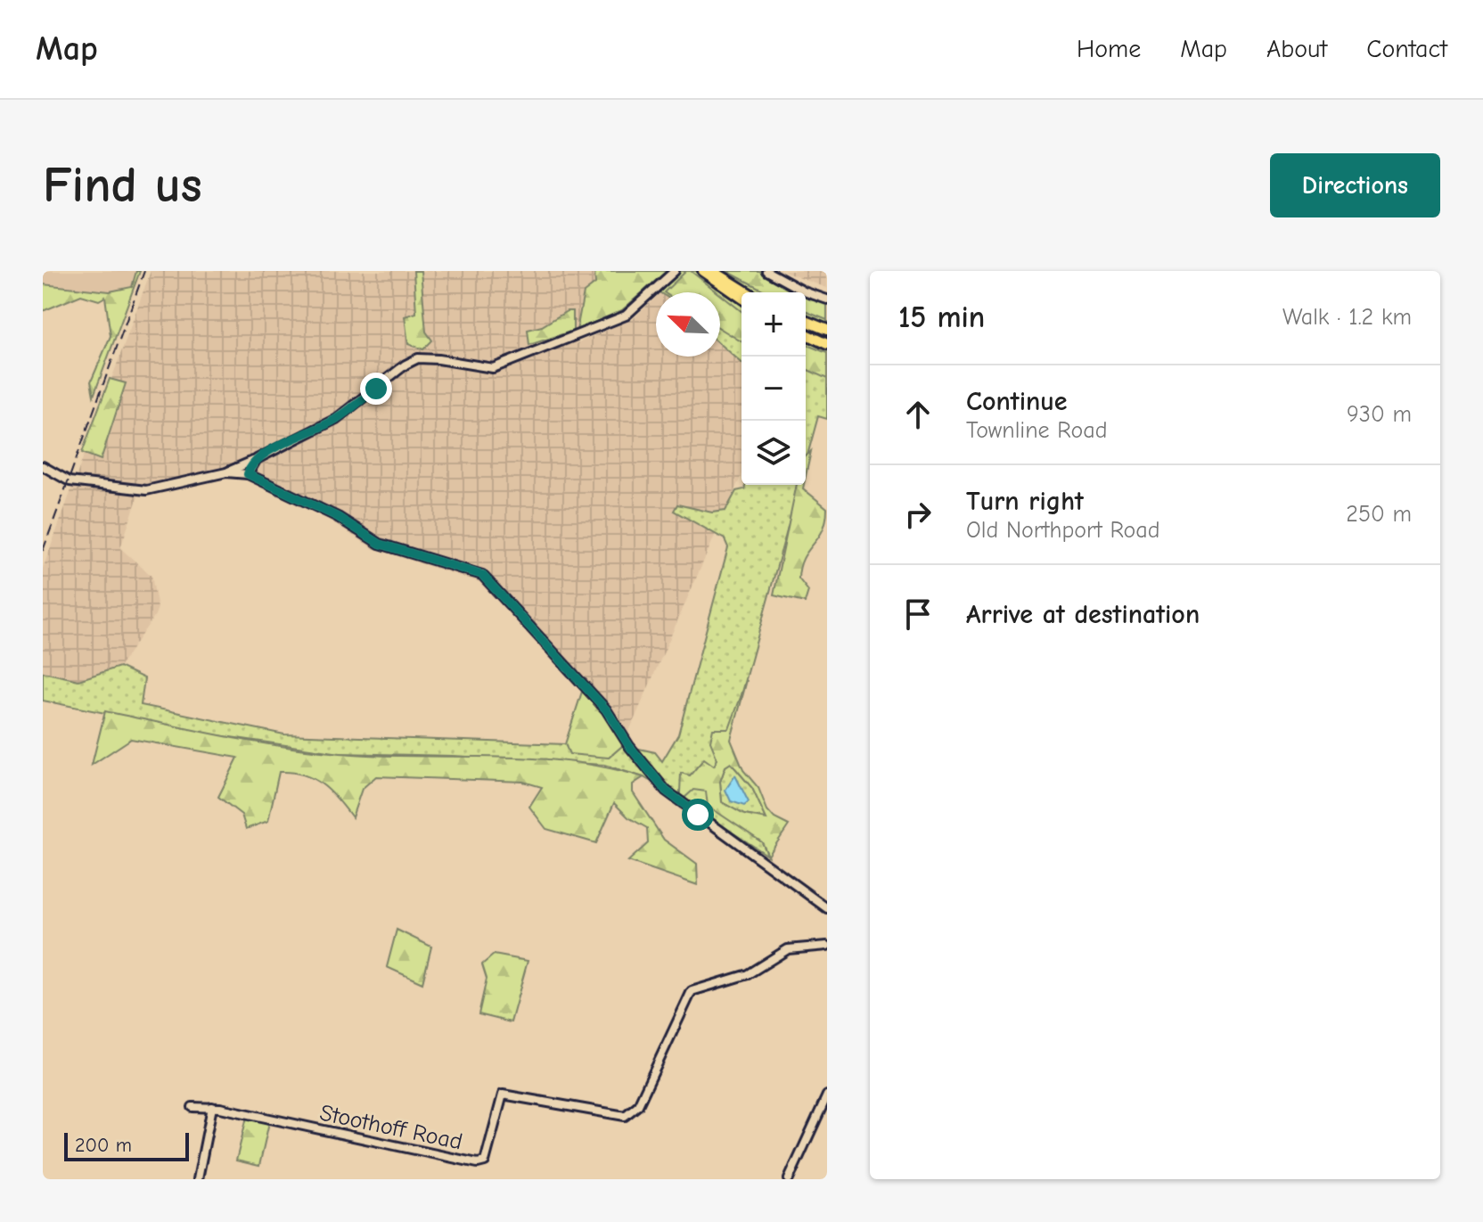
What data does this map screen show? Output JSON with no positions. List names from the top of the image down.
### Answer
{
  "streets": {
    "main road": ["Stoothoff Road"]
  },
  "scale_bar": "200 m",
  "north": "top left",
  "page": {
    "header": "Map",
    "nav": [
      "Home",
      "Map",
      "About",
      "Contact"
    ],
    "buttons": "Directions",
    "title": "Find us",
    "heading": ["15 min", "Walk · 1.2 km"],
    "map_buttons": ["+", "−"],
    "list": [
      ["Continue", "Townline Road", "930 m"],
      ["Turn right", "Old Northport Road", "250 m"],
      "Arrive at destination"
    ],
    "scale": "200 m"
  }
}
